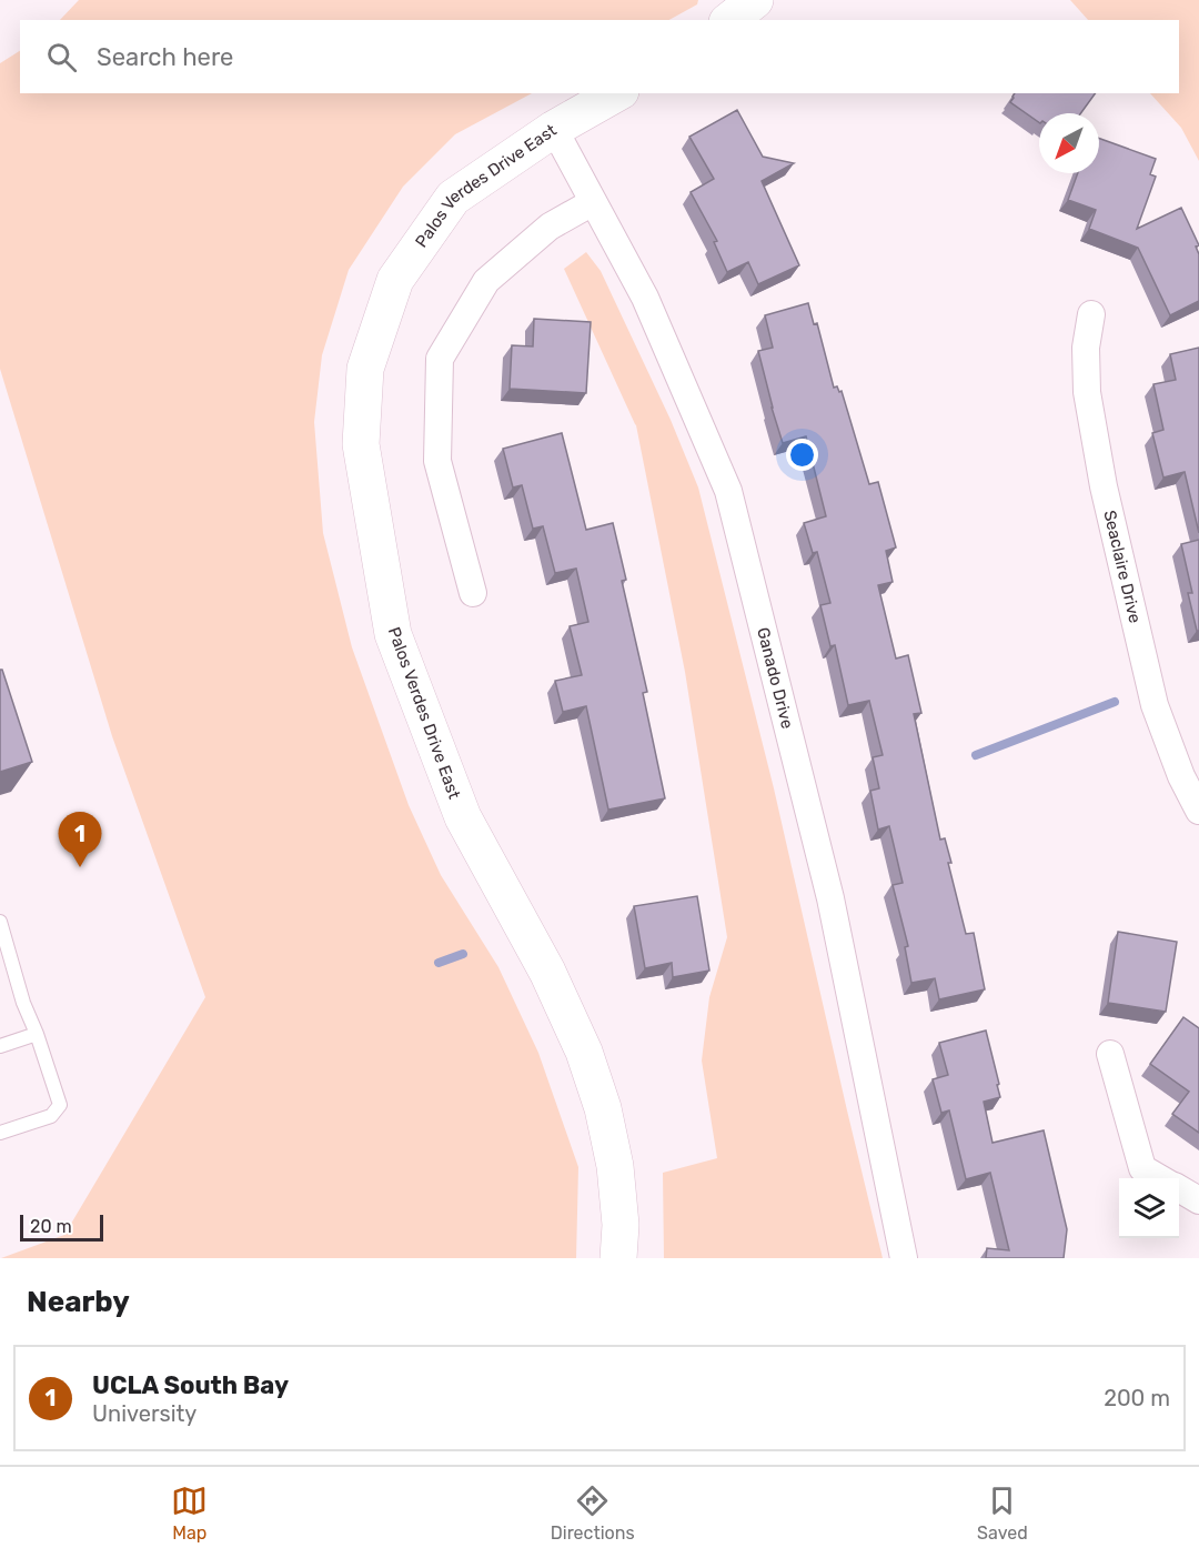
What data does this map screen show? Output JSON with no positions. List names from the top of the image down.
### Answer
{
  "streets": {
    "street": ["Palos Verdes Drive East", "Seaclaire Drive", "Ganado Drive"]
  },
  "crossings": [
    ["Palos Verdes Drive East", "Ganado Drive"]
  ],
  "scale_bar": "20 m",
  "north": "bottom left",
  "page": {
    "search": "Search here",
    "pins": "1",
    "scale": "20 m",
    "heading": "Nearby",
    "list": [
      {
        "mark": "1",
        "name": "UCLA South Bay",
        "note": "University",
        "value": "200 m"
      }
    ],
    "nav": ["Map", "Directions", "Saved"]
  }
}
